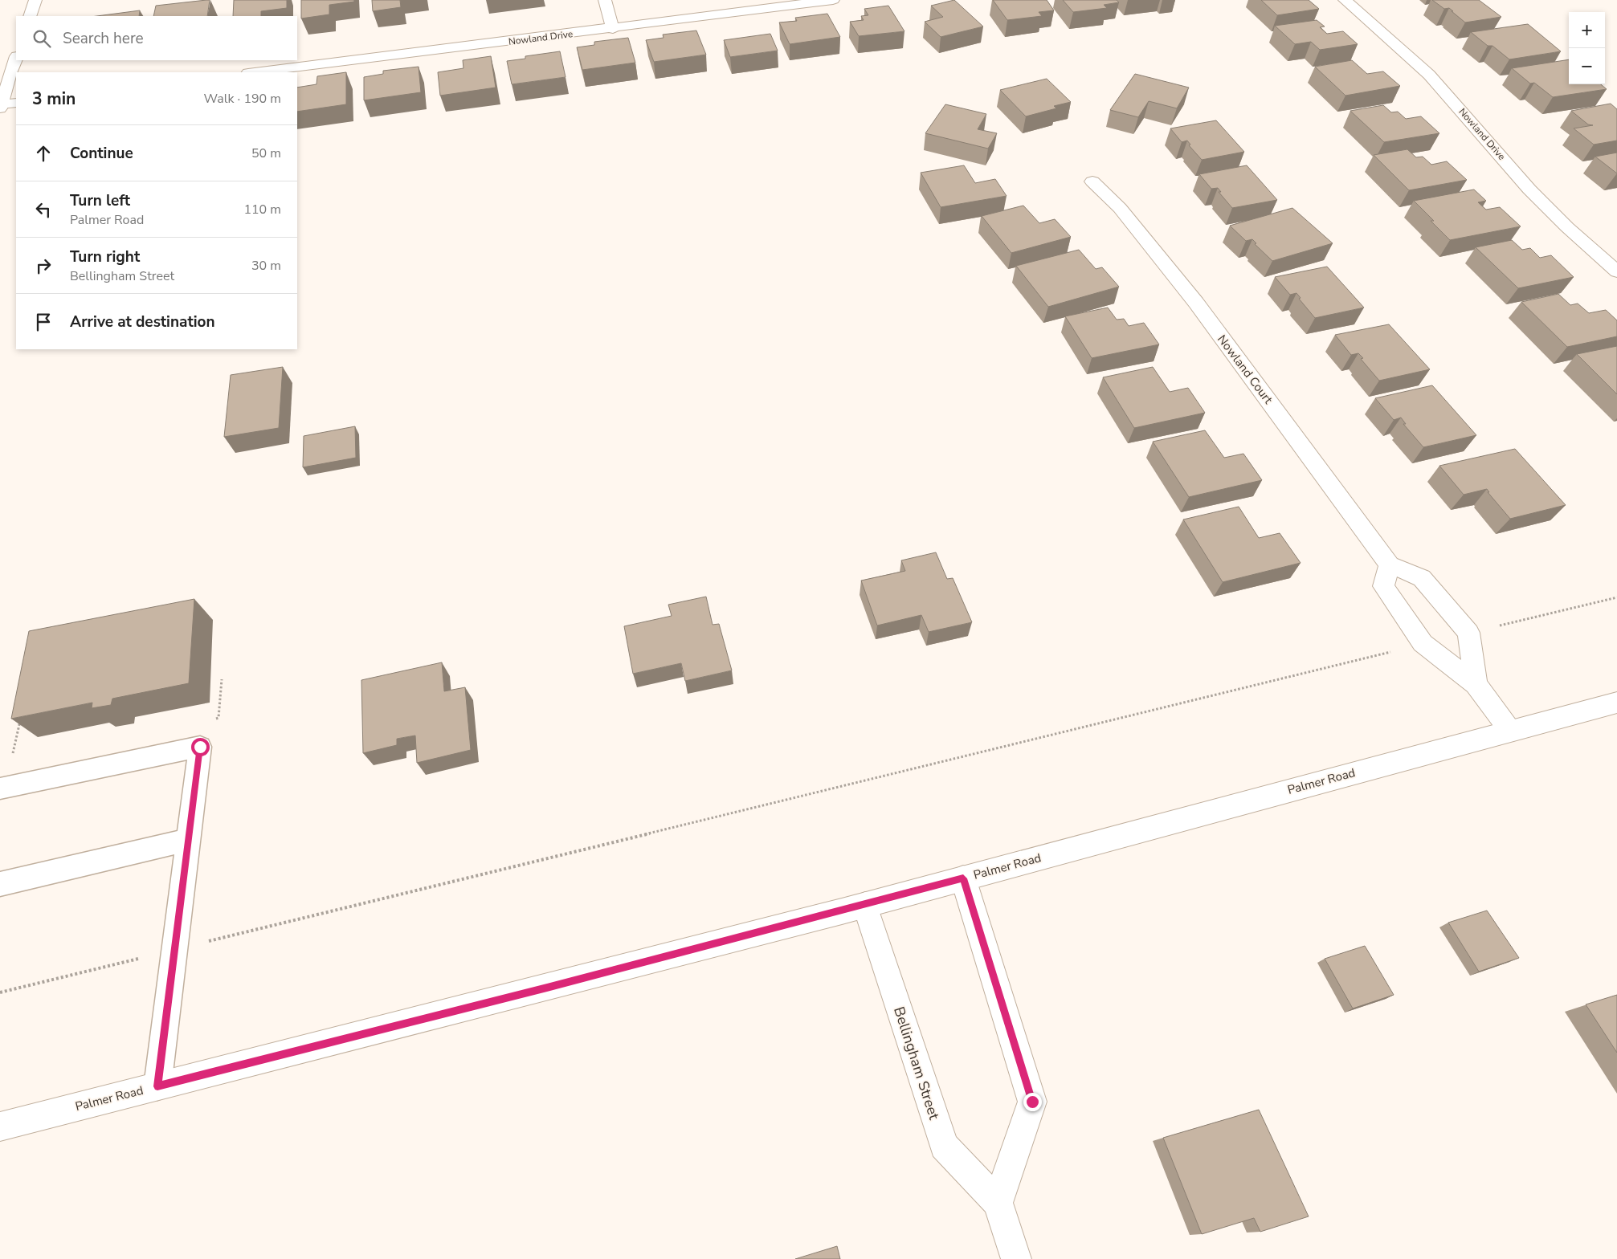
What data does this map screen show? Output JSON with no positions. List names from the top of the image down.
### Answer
{
  "streets": {
    "street": [
      "Nowland Drive",
      "Nowland Court",
      "Palmer Road",
      "Bellingham Street"
    ]
  },
  "crossings": [
    ["Nowland Court", "Palmer Road"],
    ["Palmer Road", "Bellingham Street"]
  ],
  "page": {
    "map_buttons": ["+", "−"],
    "search": "Search here",
    "heading": ["3 min", "Walk · 190 m"],
    "list": [
      ["Continue", "50 m"],
      ["Turn left", "Palmer Road", "110 m"],
      ["Turn right", "Bellingham Street", "30 m"],
      "Arrive at destination"
    ]
  }
}
